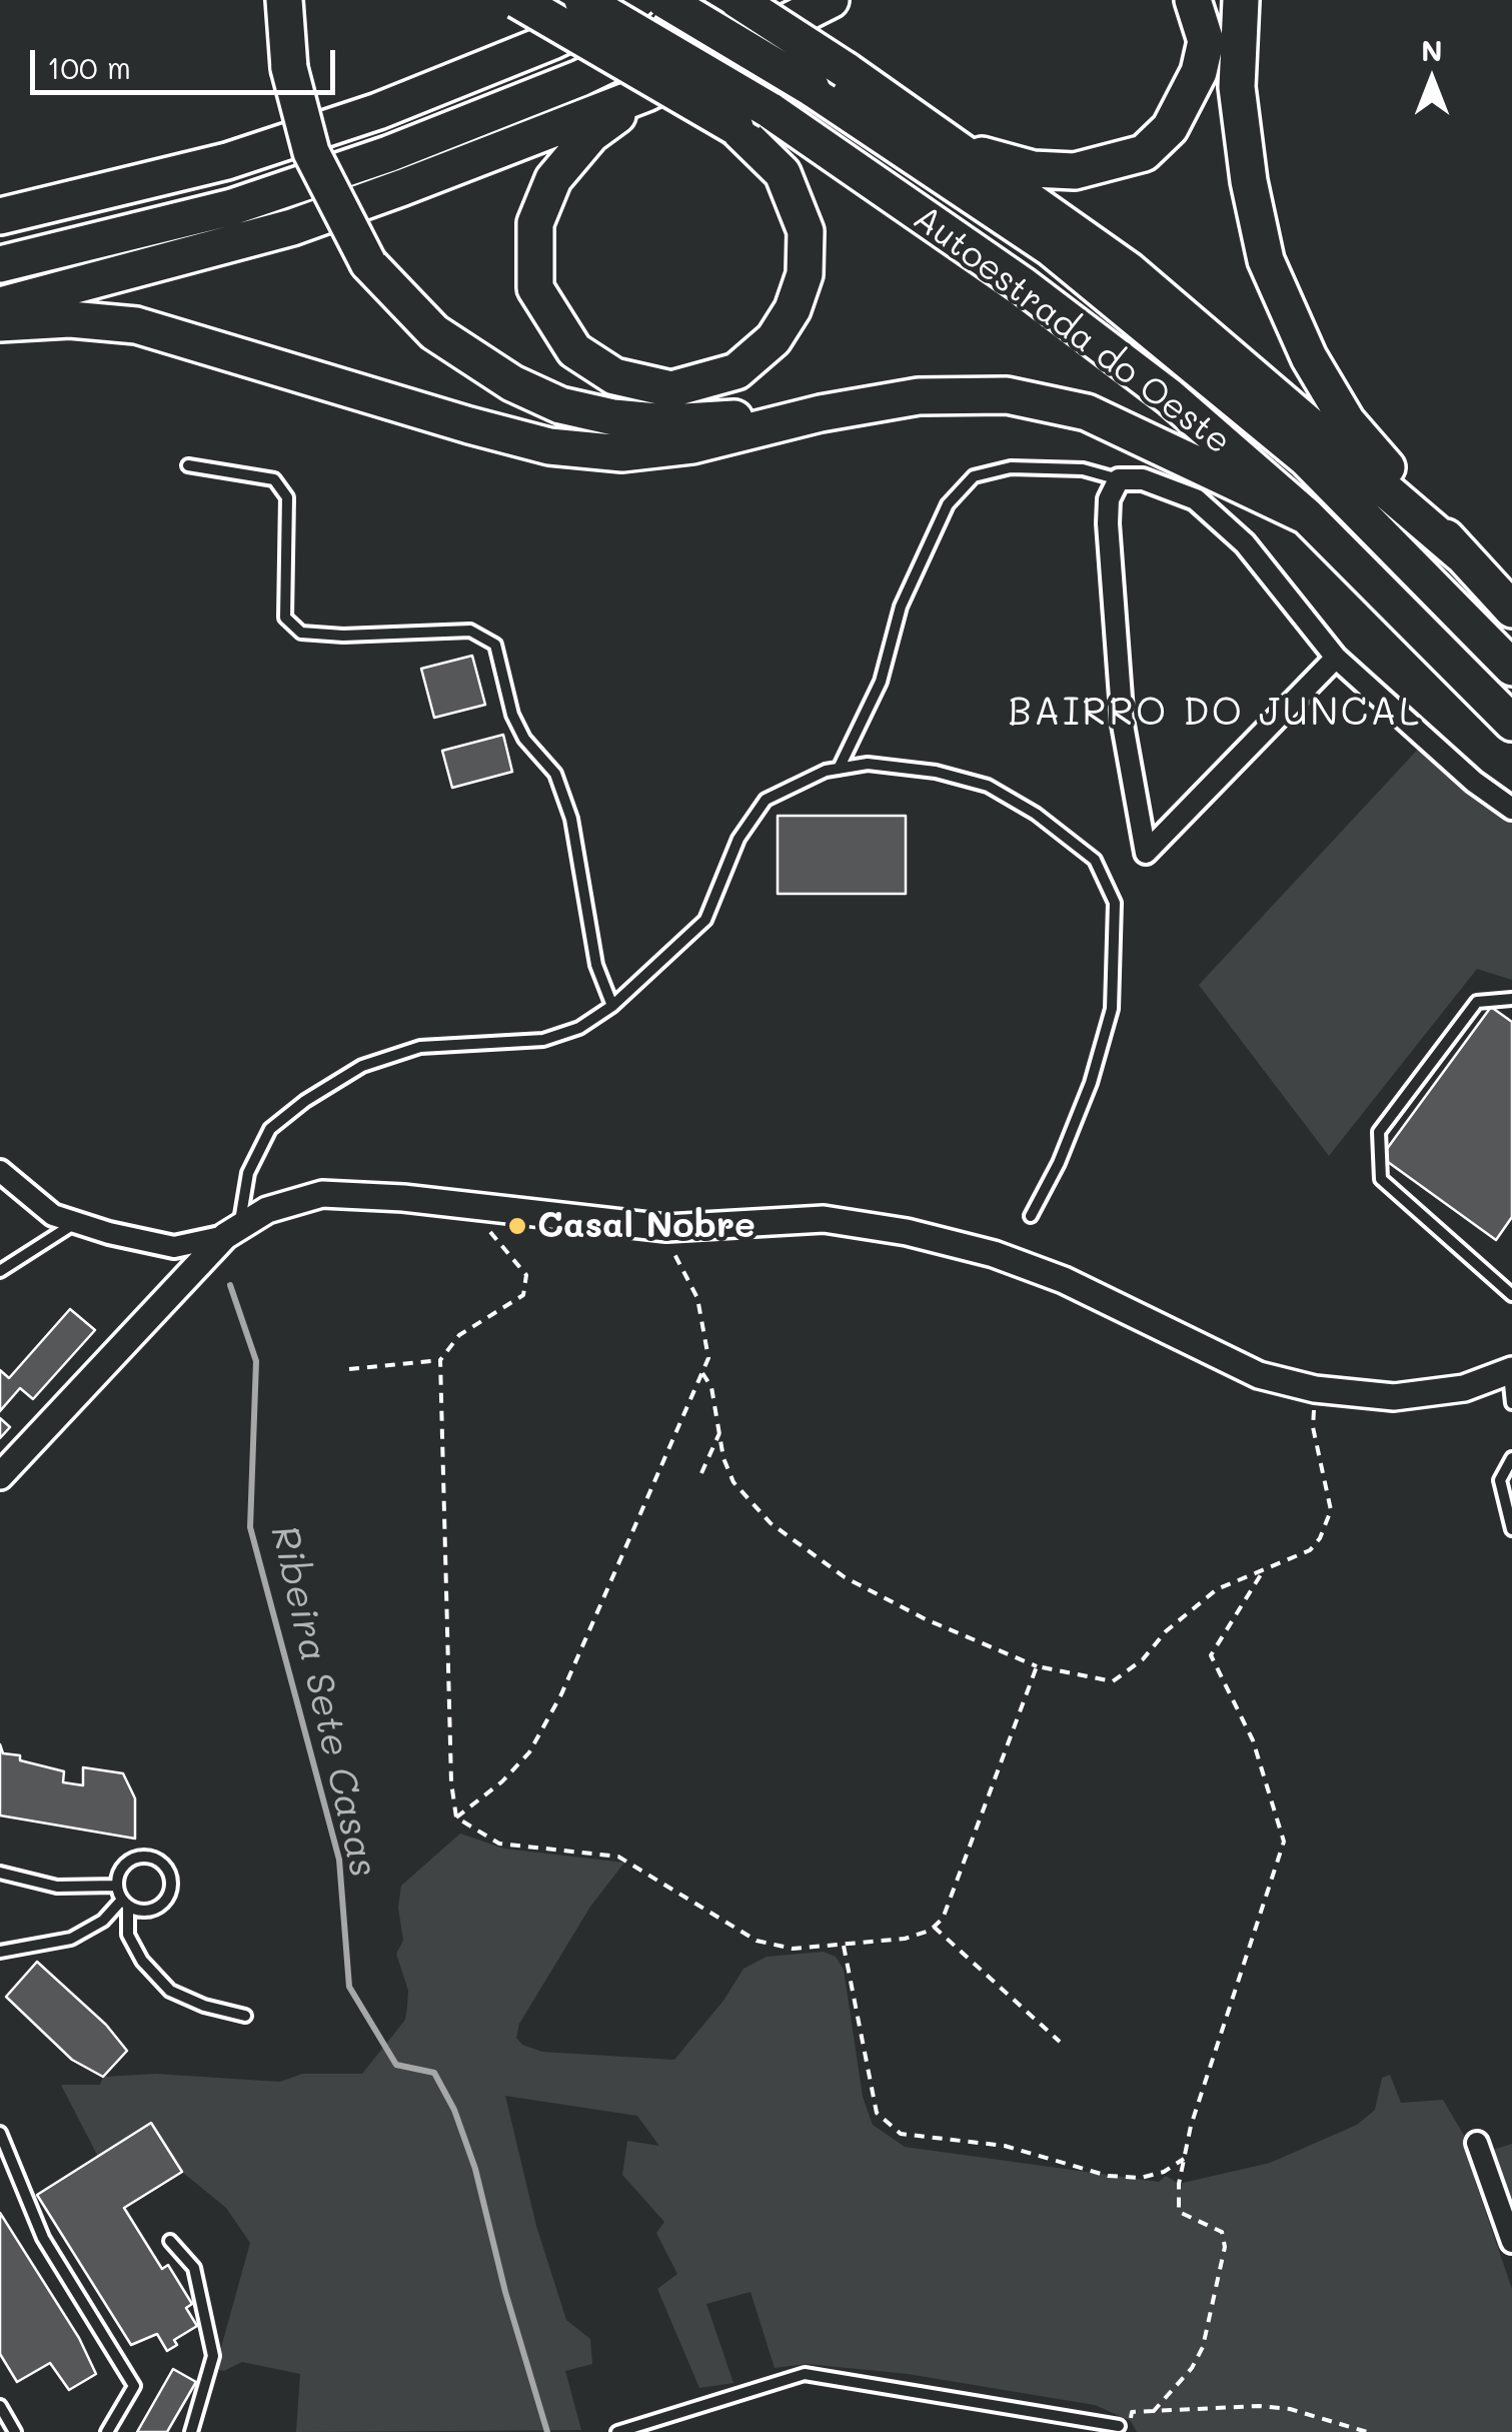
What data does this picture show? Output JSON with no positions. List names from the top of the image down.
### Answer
{
  "streets": {
    "highway": ["Autoestrada do Oeste"]
  },
  "districts": ["BAIRRO DO JUNCAL"],
  "water": ["Ribeira Sete Casas"],
  "places": ["Casal Nobre"],
  "scale_bar": "100 m",
  "north": "top"
}
